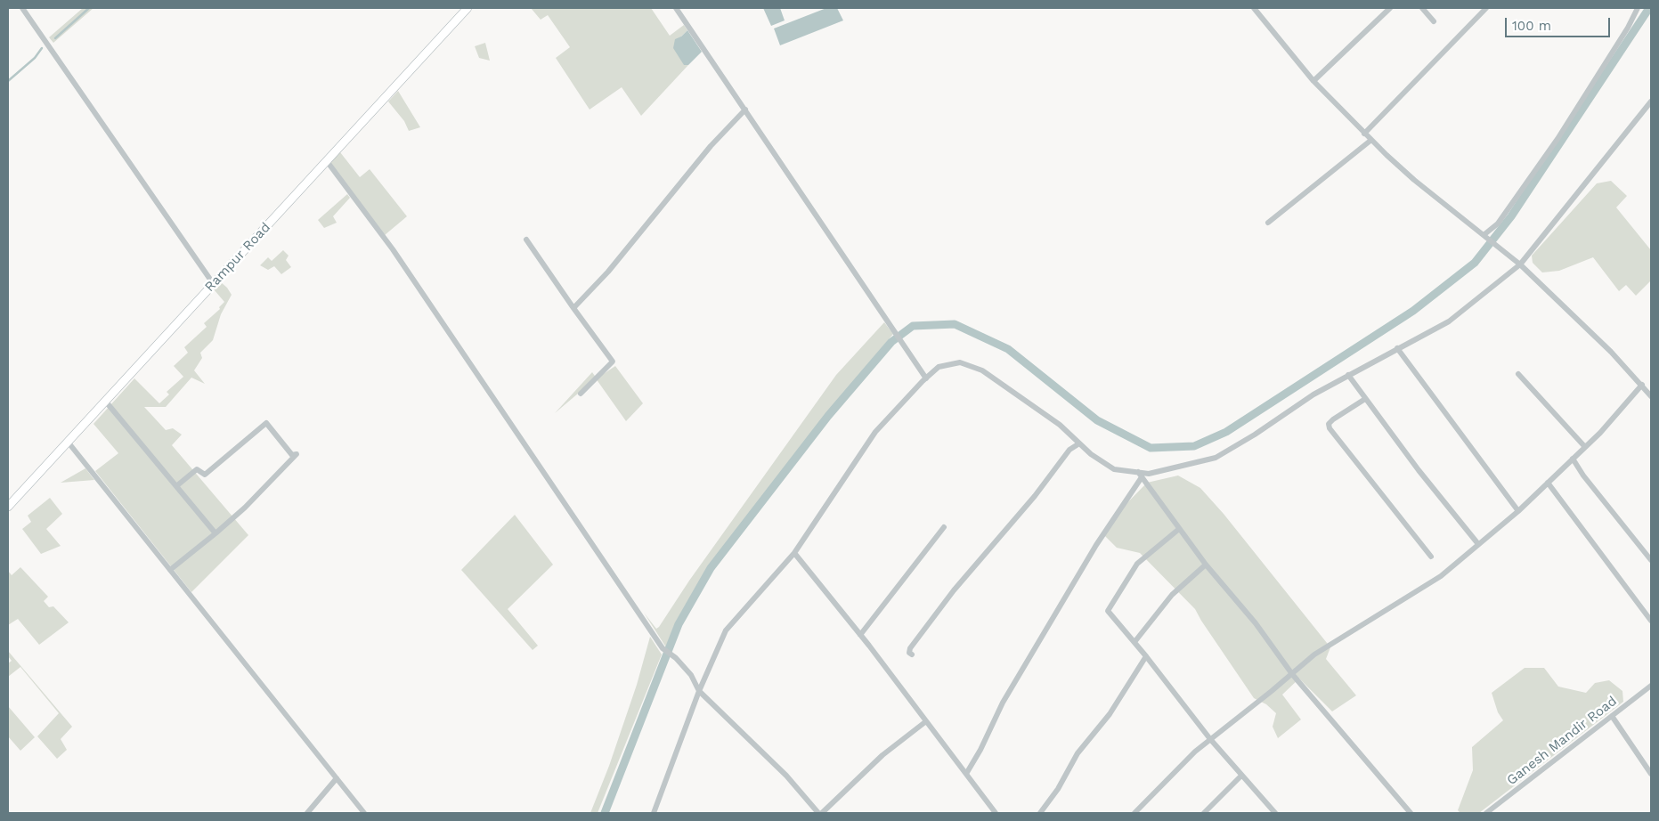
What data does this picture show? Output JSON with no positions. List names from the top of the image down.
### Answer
{
  "streets": {
    "main road": ["Rampur Road"],
    "street": ["Ganesh Mandir Road"]
  },
  "scale_bar": "100 m"
}
